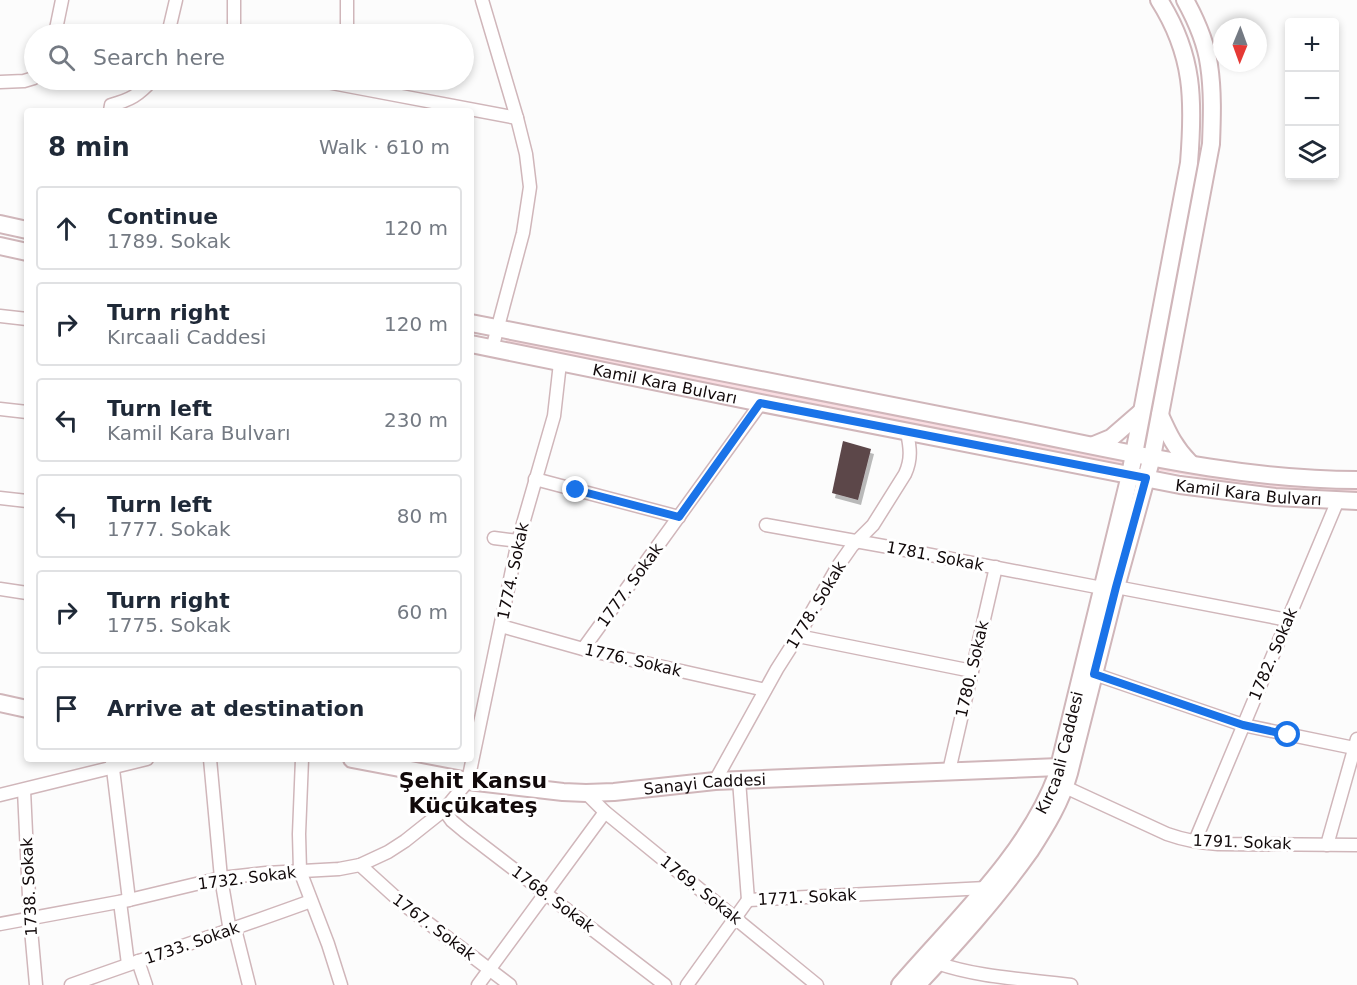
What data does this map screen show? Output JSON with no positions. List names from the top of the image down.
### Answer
{
  "streets": {
    "main road": ["Kamil Kara Bulvarı", "Kırcaali Caddesi", "Sanayi Caddesi"],
    "street": [
      "1781. Sokak",
      "1774. Sokak",
      "1777. Sokak",
      "1778. Sokak",
      "1782. Sokak",
      "1776. Sokak",
      "1780. Sokak",
      "1791. Sokak",
      "1732. Sokak",
      "1738. Sokak",
      "1769. Sokak",
      "1771. Sokak",
      "1768. Sokak",
      "1767. Sokak",
      "1733. Sokak"
    ]
  },
  "crossings": [
    ["Kamil Kara Bulvarı", "1774. Sokak"],
    ["Kamil Kara Bulvarı", "1777. Sokak"],
    ["Kamil Kara Bulvarı", "1778. Sokak"],
    ["Kamil Kara Bulvarı", "1782. Sokak"],
    ["Kamil Kara Bulvarı", "Kırcaali Caddesi"],
    ["1781. Sokak", "1778. Sokak"],
    ["1781. Sokak", "1782. Sokak"],
    ["1781. Sokak", "1780. Sokak"],
    ["1781. Sokak", "Kırcaali Caddesi"],
    ["1774. Sokak", "1776. Sokak"],
    ["1774. Sokak", "Sanayi Caddesi"],
    ["1774. Sokak", "1732. Sokak"],
    ["1777. Sokak", "1776. Sokak"],
    ["1778. Sokak", "1776. Sokak"],
    ["1778. Sokak", "Sanayi Caddesi"],
    ["1782. Sokak", "1791. Sokak"],
    ["1780. Sokak", "Sanayi Caddesi"],
    ["Kırcaali Caddesi", "Sanayi Caddesi"],
    ["Kırcaali Caddesi", "1791. Sokak"],
    ["Kırcaali Caddesi", "1771. Sokak"],
    ["Sanayi Caddesi", "1732. Sokak"],
    ["Sanayi Caddesi", "1769. Sokak"],
    ["Sanayi Caddesi", "1771. Sokak"],
    ["1732. Sokak", "1738. Sokak"],
    ["1732. Sokak", "1768. Sokak"],
    ["1732. Sokak", "1767. Sokak"]
  ],
  "districts": ["Şehit Kansu Küçükateş"],
  "north": "bottom",
  "page": {
    "map_buttons": ["+", "−"],
    "search": "Search here",
    "heading": ["8 min", "Walk · 610 m"],
    "list": [
      ["Continue", "1789. Sokak", "120 m"],
      ["Turn right", "Kırcaali Caddesi", "120 m"],
      ["Turn left", "Kamil Kara Bulvarı", "230 m"],
      ["Turn left", "1777. Sokak", "80 m"],
      ["Turn right", "1775. Sokak", "60 m"],
      "Arrive at destination"
    ]
  }
}
